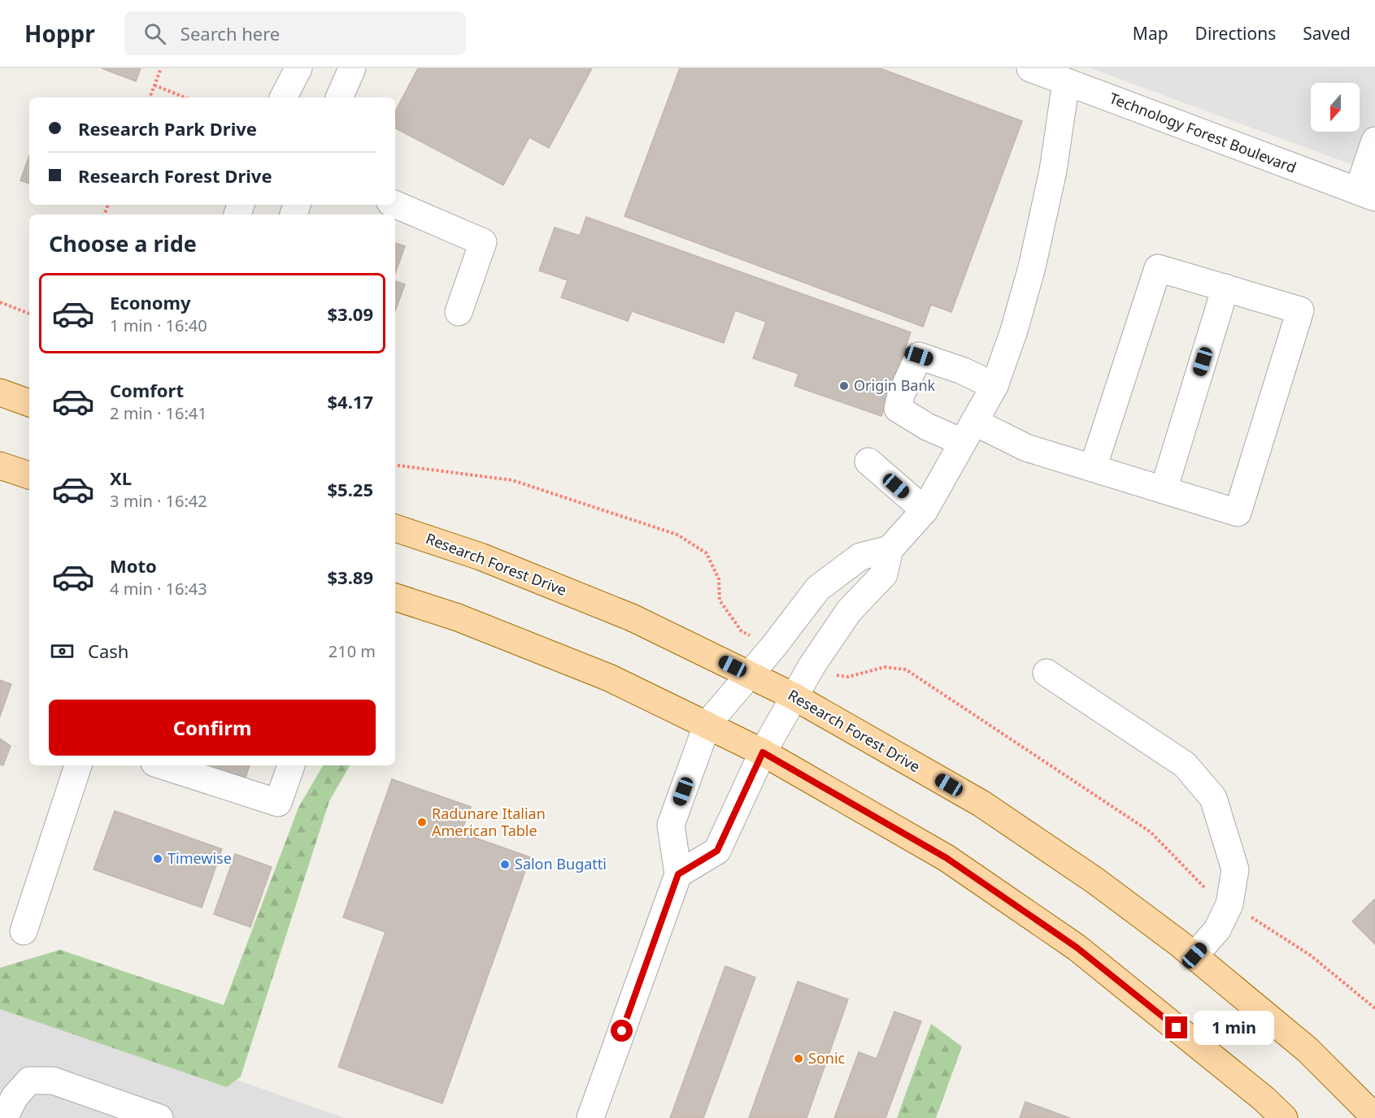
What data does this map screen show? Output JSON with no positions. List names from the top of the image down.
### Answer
{
  "streets": {
    "main road": ["Research Forest Drive"],
    "street": ["Technology Forest Boulevard"]
  },
  "places": [
    "Origin Bank",
    "Radunare Italian American Table",
    "Timewise",
    "Salon Bugatti",
    "Sonic"
  ],
  "north": "bottom",
  "page": {
    "header": "Hoppr",
    "search": "Search here",
    "nav": ["Map", "Directions", "Saved"],
    "banner": ["Research Park Drive", "Research Forest Drive"],
    "heading": "Choose a ride",
    "list": [
      {
        "name": "Economy",
        "note": "1 min · 16:40",
        "value": "$3.09"
      },
      {
        "name": "Comfort",
        "note": "2 min · 16:41",
        "value": "$4.17"
      },
      {
        "name": "XL",
        "note": "3 min · 16:42",
        "value": "$5.25"
      },
      {
        "name": "Moto",
        "note": "4 min · 16:43",
        "value": "$3.89"
      }
    ],
    "pay": ["Cash", "210 m"],
    "buttons": "Confirm",
    "bubble": "1 min"
  }
}
